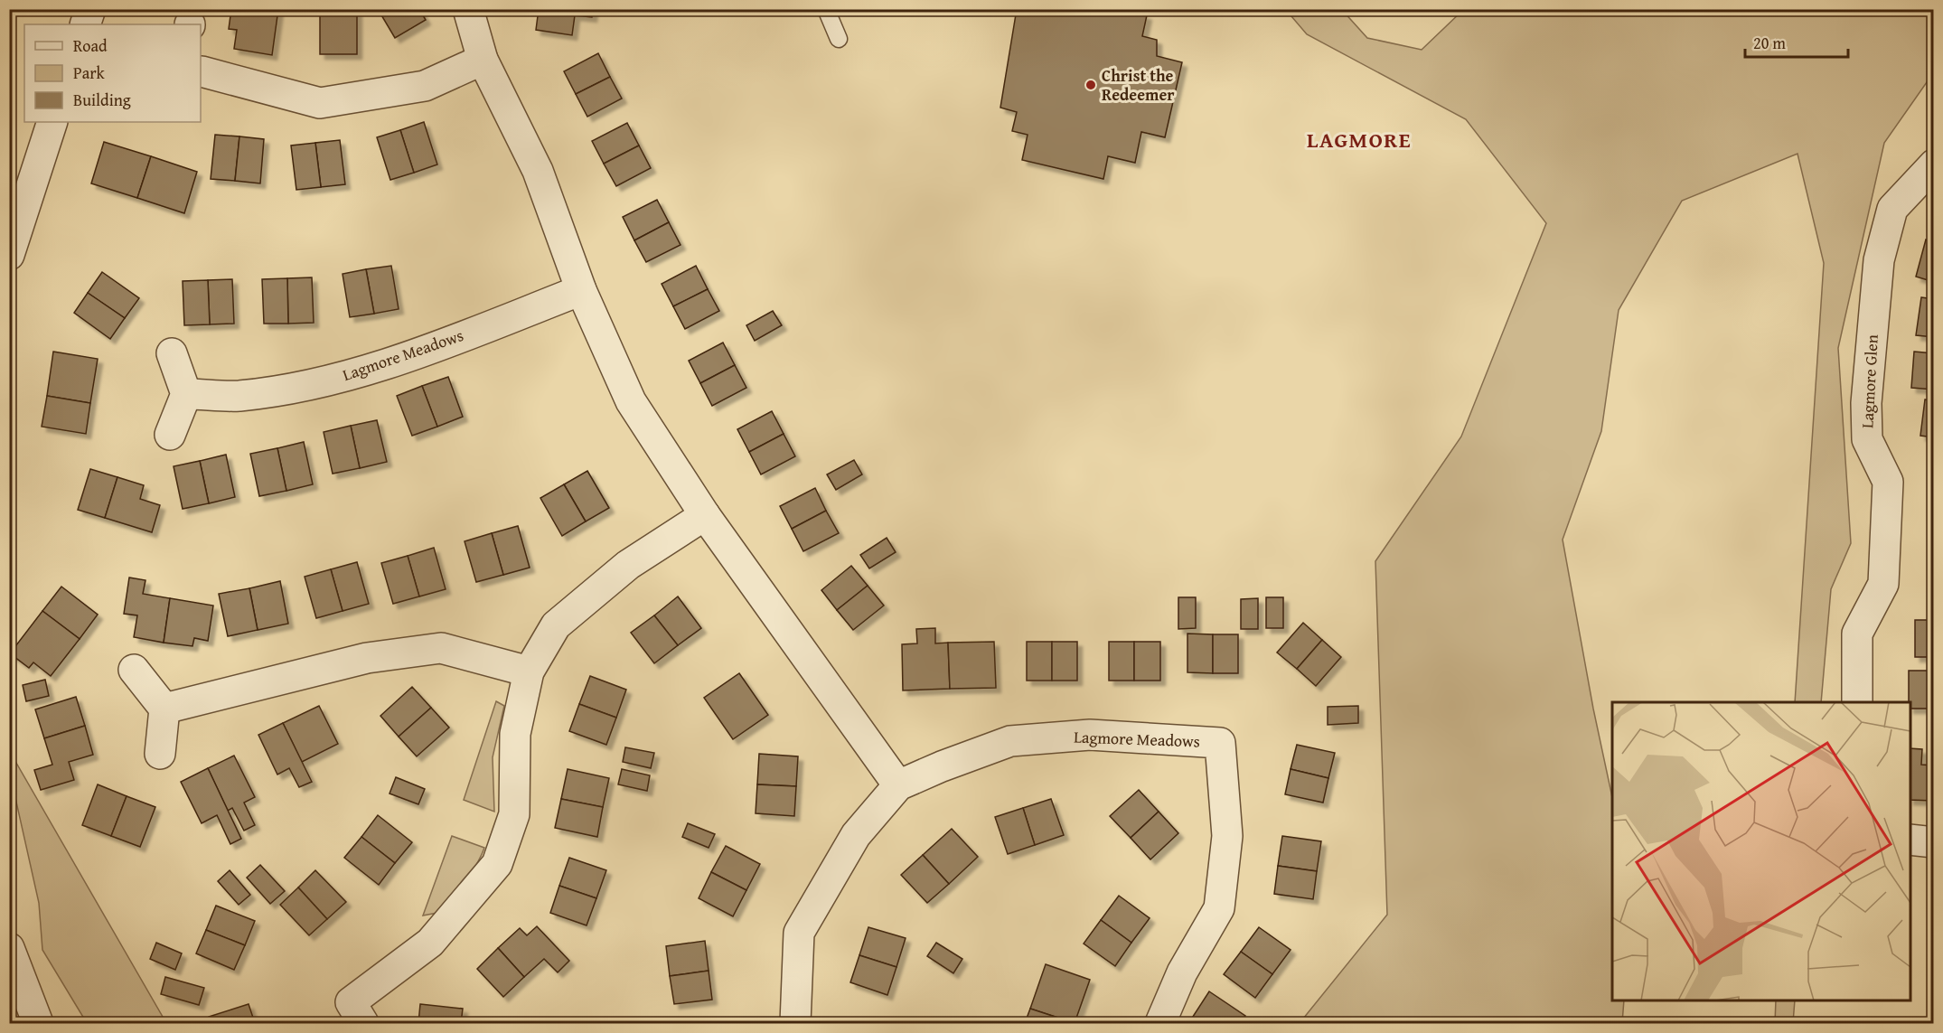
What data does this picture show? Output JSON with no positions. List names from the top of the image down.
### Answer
{
  "streets": {
    "street": ["Lagmore Meadows", "Lagmore Glen"]
  },
  "districts": ["LAGMORE"],
  "places": ["Christ the Redeemer"],
  "legend": ["Road", "Park", "Building"],
  "scale_bar": "20 m"
}
